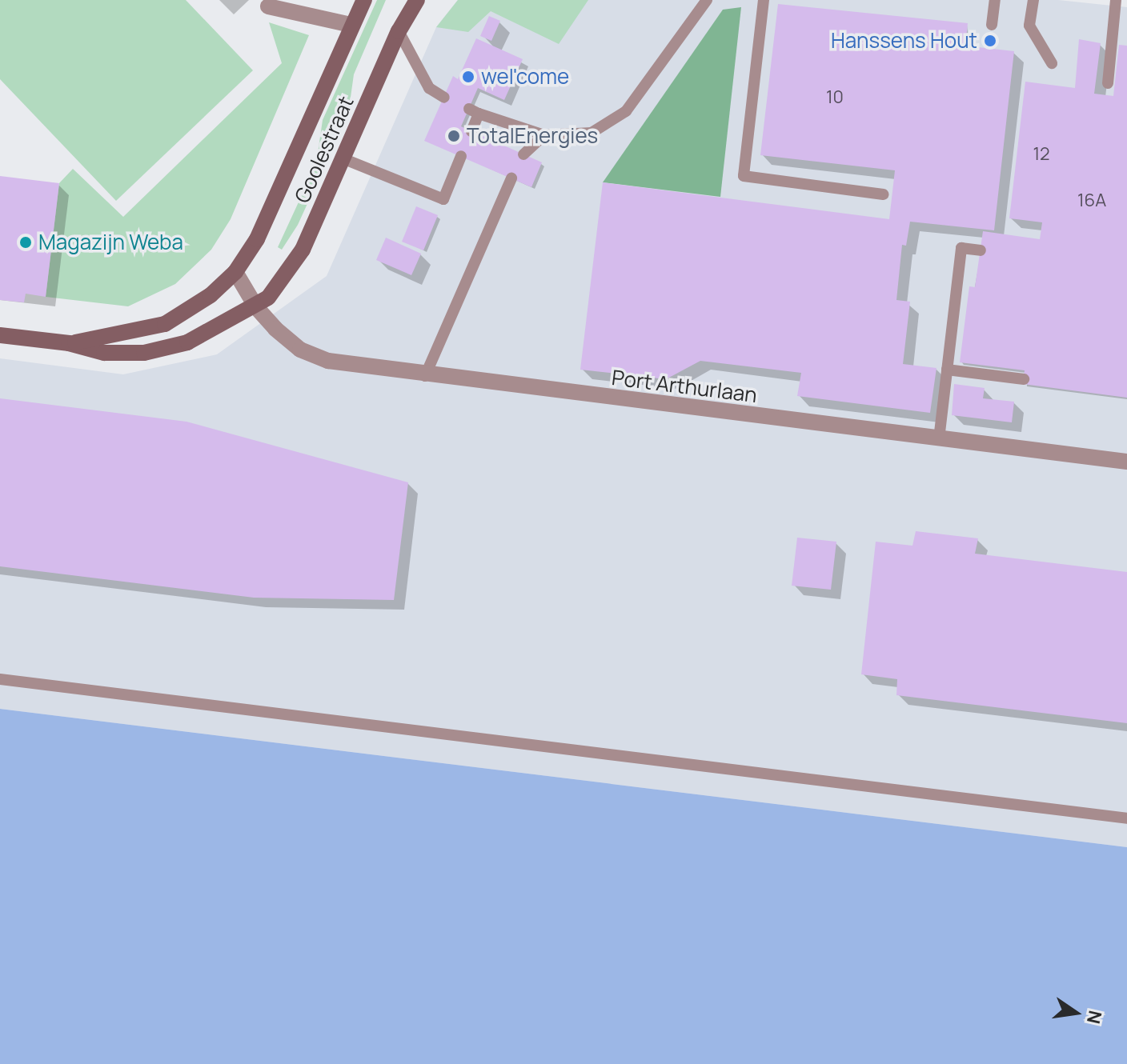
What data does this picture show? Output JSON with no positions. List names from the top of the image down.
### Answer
{
  "streets": {
    "main road": ["Goolestraat"],
    "street": ["Port Arthurlaan"]
  },
  "crossings": [
    ["Goolestraat", "Port Arthurlaan"]
  ],
  "places": [
    "Hanssens Hout",
    "wel'come",
    "TotalEnergies",
    "Magazijn Weba"
  ],
  "house_numbers": ["10", "12", "16A"],
  "north": "right"
}
